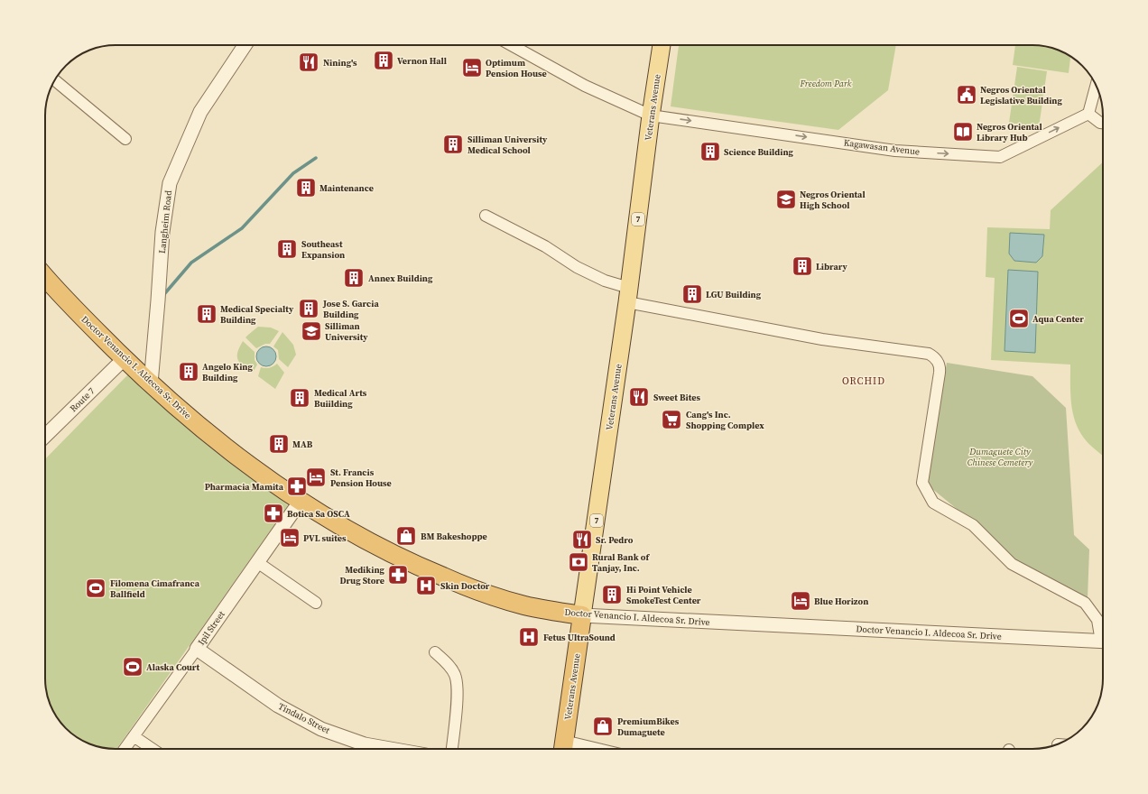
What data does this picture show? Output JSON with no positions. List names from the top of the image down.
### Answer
{
  "streets": {
    "highway": ["Veterans Avenue", "7", "Doctor Venancio I. Aldecoa Sr. Drive"],
    "street": [
      "Kagawasan Avenue",
      "Langheim Road",
      "Route 7",
      "Ipil Street",
      "Tindalo Street"
    ]
  },
  "crossings": [
    ["Veterans Avenue", "Kagawasan Avenue"],
    ["Veterans Avenue", "Doctor Venancio I. Aldecoa Sr. Drive"],
    ["Langheim Road", "Doctor Venancio I. Aldecoa Sr. Drive"],
    ["Doctor Venancio I. Aldecoa Sr. Drive", "Route 7"],
    ["Doctor Venancio I. Aldecoa Sr. Drive", "Ipil Street"],
    ["Ipil Street", "Tindalo Street"]
  ],
  "one_way": ["Kagawasan Avenue"],
  "districts": ["ORCHID"],
  "parks": ["Freedom Park", "Dumaguete City Chinese Cemetery"],
  "places": {
    "building": [
      "Vernon Hall",
      "Silliman University Medical School",
      "Science Building",
      "Maintenance",
      "Southeast Expansion",
      "Library",
      "Annex Building",
      "LGU Building",
      "Jose S. Garcia Building",
      "Medical Specialty Building",
      "Angelo King Building",
      "Medical Arts Buiilding",
      "MAB",
      "Hi Point Vehicle SmokeTest Center"
    ],
    "restaurant": ["Nining's", "Sweet Bites", "Sr. Pedro"],
    "hotel": [
      "Optimum Pension House",
      "St. Francis Pension House",
      "PVL suites",
      "Blue Horizon"
    ],
    "public building": ["Negros Oriental Legislative Building"],
    "library": ["Negros Oriental Library Hub"],
    "school or university": ["Negros Oriental High School", "Silliman University"],
    "sports": ["Aqua Center", "Filomena Cimafranca Ballfield", "Alaska Court"],
    "supermarket": ["Cang's Inc. Shopping Complex"],
    "pharmacy": ["Pharmacia Mamita", "Botica Sa OSCA", "Mediking Drug Store"],
    "shop": ["BM Bakeshoppe", "PremiumBikes Dumaguete"],
    "bank": ["Rural Bank of Tanjay, Inc."],
    "hospital": ["Skin Doctor", "Fetus UltraSound"]
  }
}
